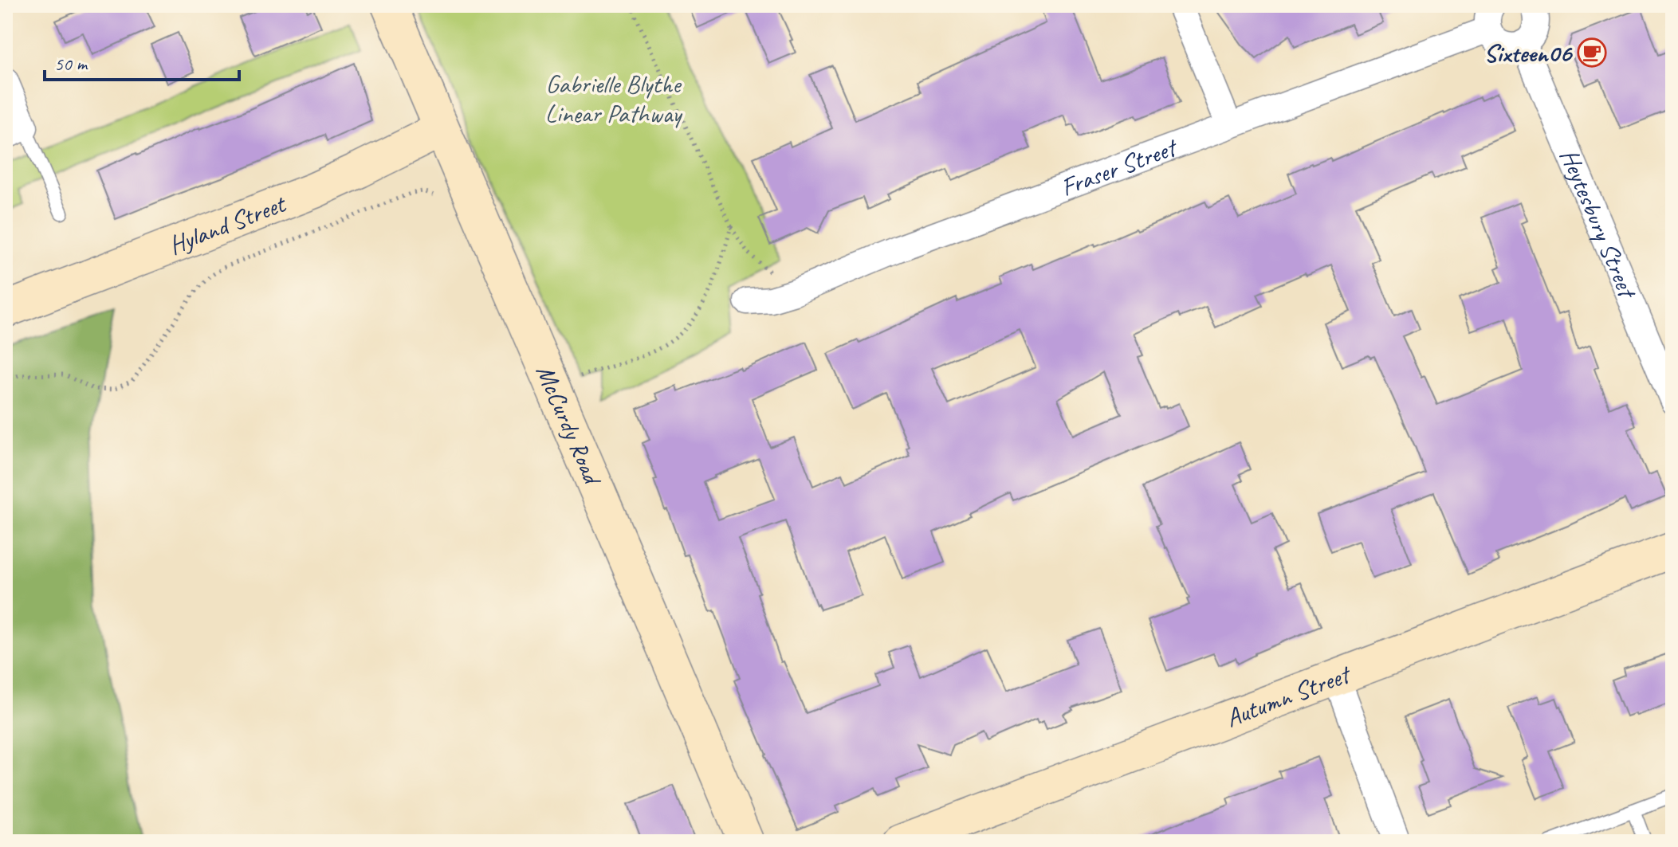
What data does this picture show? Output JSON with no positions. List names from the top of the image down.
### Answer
{
  "streets": {
    "street": [
      "Fraser Street",
      "Heytesbury Street",
      "Hyland Street",
      "McCurdy Road",
      "Autumn Street"
    ]
  },
  "crossings": [
    ["Hyland Street", "McCurdy Road"]
  ],
  "parks": ["Gabrielle Blythe Linear Pathway"],
  "places": {
    "cafe": ["Sixteen06"]
  },
  "scale_bar": "50 m"
}
